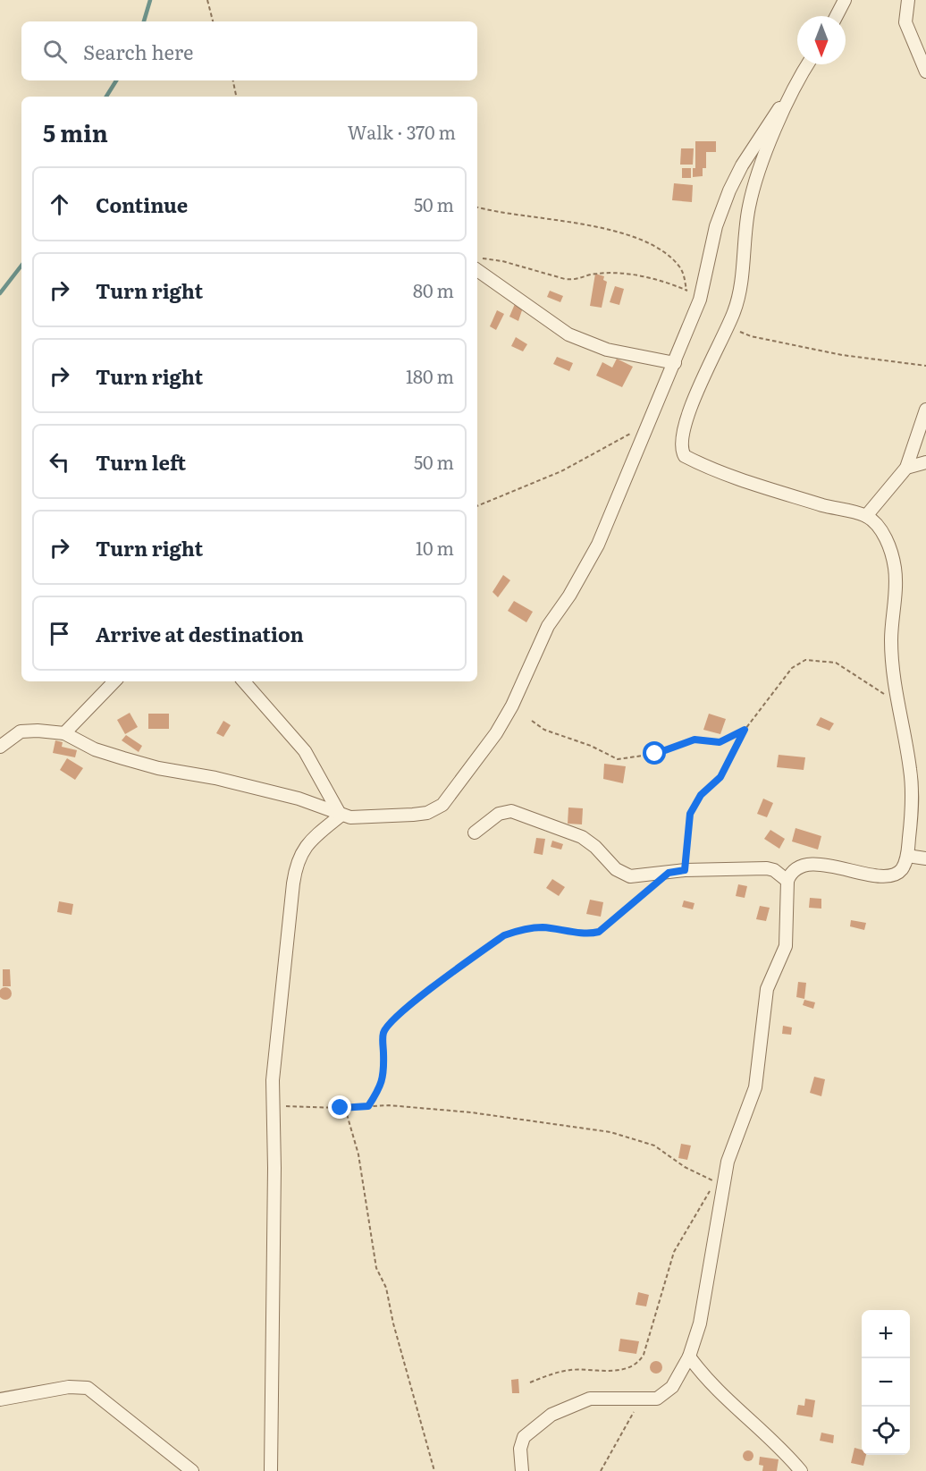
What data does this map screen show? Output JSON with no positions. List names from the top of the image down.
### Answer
{
  "north": "bottom",
  "page": {
    "search": "Search here",
    "heading": ["5 min", "Walk · 370 m"],
    "list": [
      ["Continue", "50 m"],
      ["Turn right", "80 m"],
      ["Turn right", "180 m"],
      ["Turn left", "50 m"],
      ["Turn right", "10 m"],
      "Arrive at destination"
    ],
    "map_buttons": ["+", "−"]
  }
}
